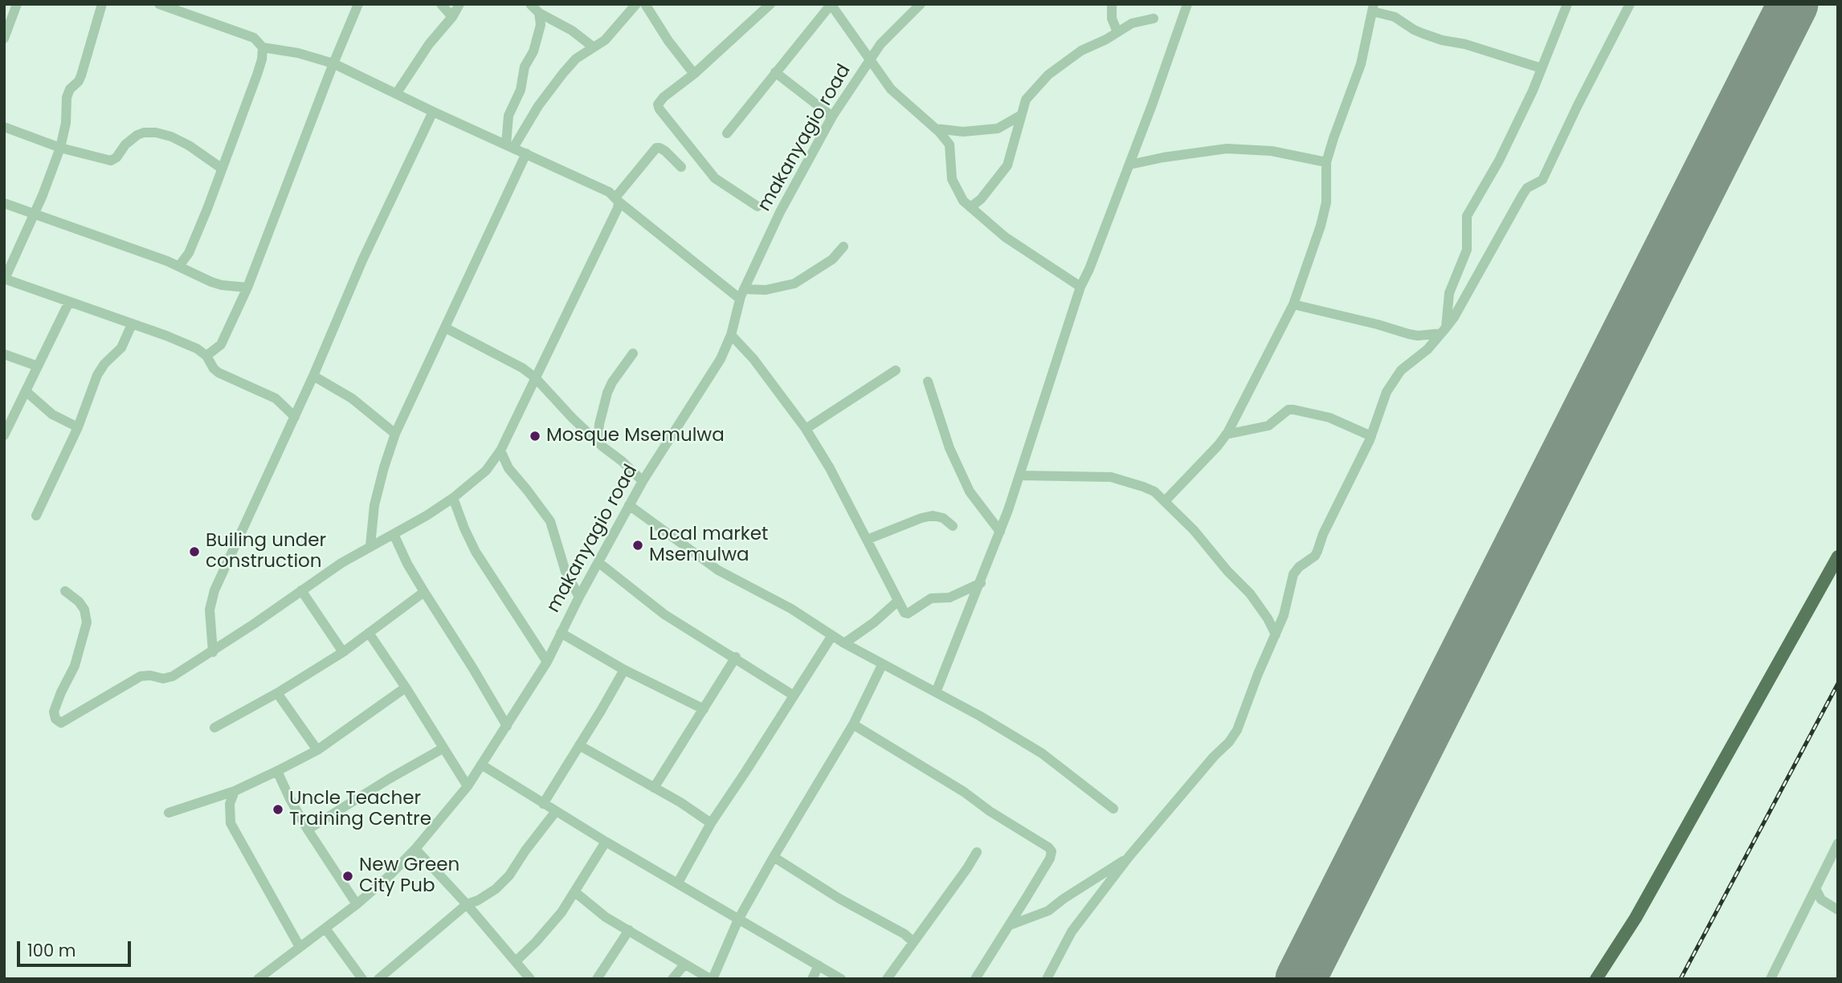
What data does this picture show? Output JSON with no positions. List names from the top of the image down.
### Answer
{
  "streets": {
    "street": ["makanyagio road"]
  },
  "places": [
    "Mosque Msemulwa",
    "Local market Msemulwa",
    "Builing under construction",
    "Uncle Teacher Training Centre",
    "New Green City Pub"
  ],
  "scale_bar": "100 m"
}
